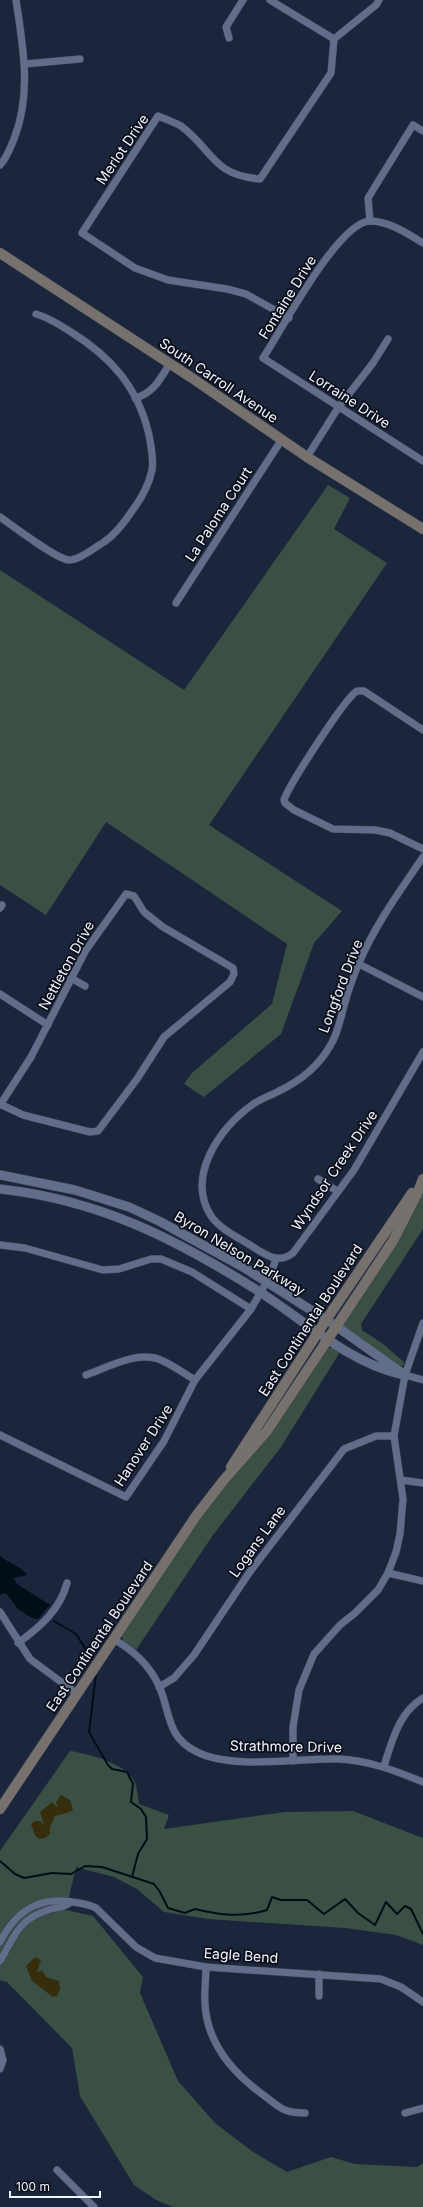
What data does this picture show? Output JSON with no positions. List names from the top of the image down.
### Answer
{
  "streets": {
    "main road": ["South Carroll Avenue", "East Continental Boulevard"],
    "street": [
      "Merlot Drive",
      "Fontaine Drive",
      "Lorraine Drive",
      "La Paloma Court",
      "Nettleton Drive",
      "Longford Drive",
      "Wyndsor Creek Drive",
      "Byron Nelson Parkway",
      "Hanover Drive",
      "Logans Lane",
      "Strathmore Drive",
      "Eagle Bend"
    ]
  },
  "crossings": [
    ["Merlot Drive", "Fontaine Drive"],
    ["Fontaine Drive", "Lorraine Drive"],
    ["South Carroll Avenue", "La Paloma Court"],
    ["Longford Drive", "Wyndsor Creek Drive"],
    ["Byron Nelson Parkway", "East Continental Boulevard"],
    ["Byron Nelson Parkway", "Hanover Drive"],
    ["East Continental Boulevard", "Strathmore Drive"],
    ["Logans Lane", "Strathmore Drive"]
  ],
  "scale_bar": "100 m"
}
